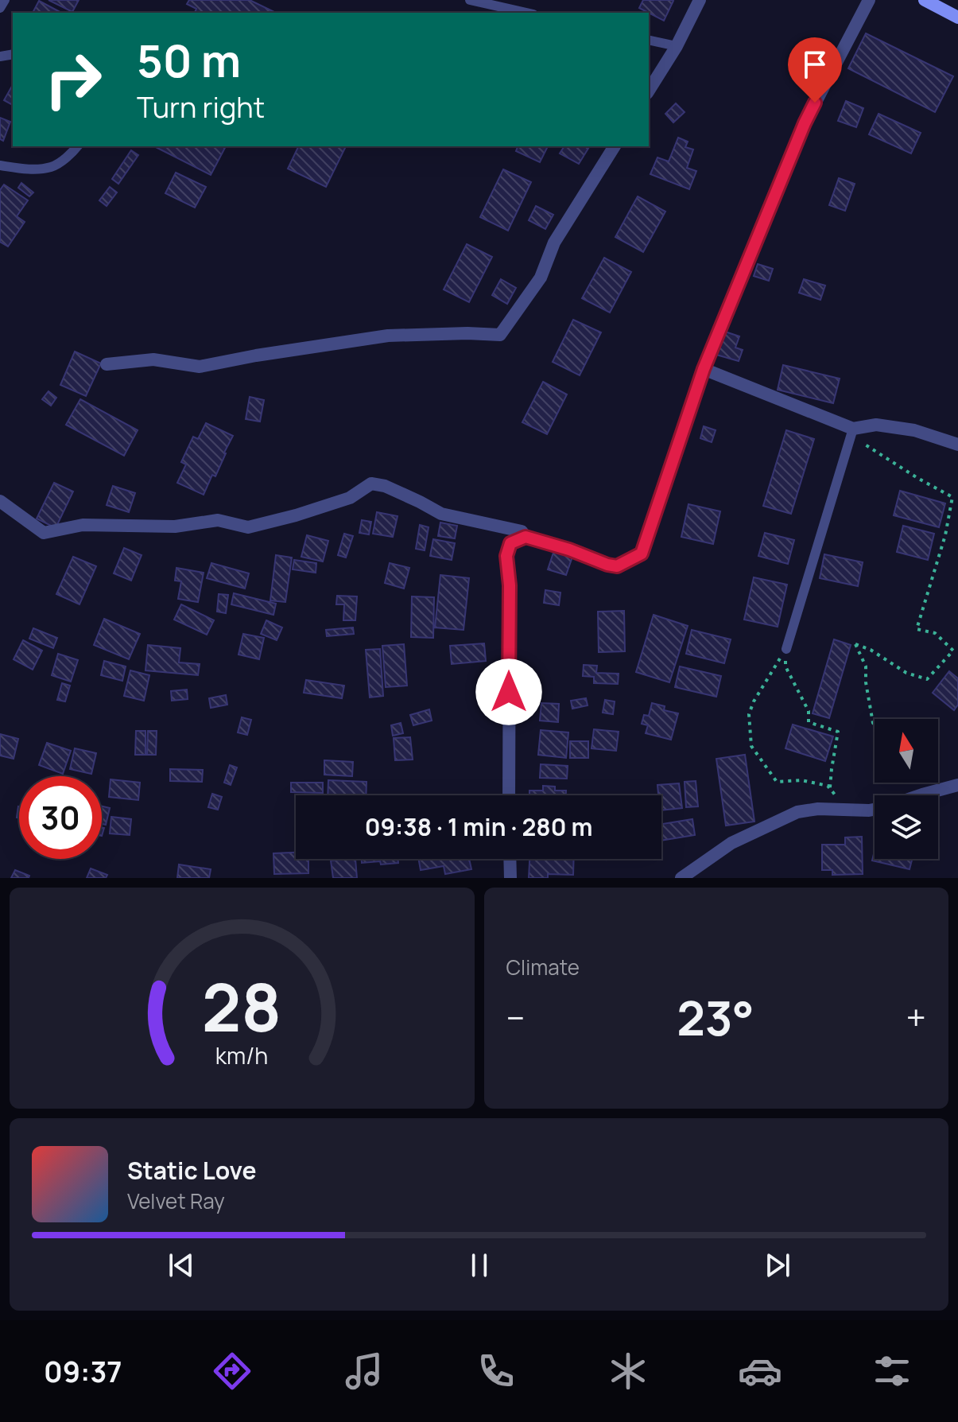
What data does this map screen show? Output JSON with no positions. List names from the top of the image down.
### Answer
{
  "north": "top",
  "page": {
    "turn": ["50 m", "Turn right"],
    "limit": "30",
    "trip": "09:38 · 1 min · 280 m",
    "tile": "Climate",
    "heat": ["−", "23°", "+"],
    "song": ["Static Love", "Velvet Ray"],
    "tabs": "09:37",
    "gauge": ["28", "km/h"]
  }
}
